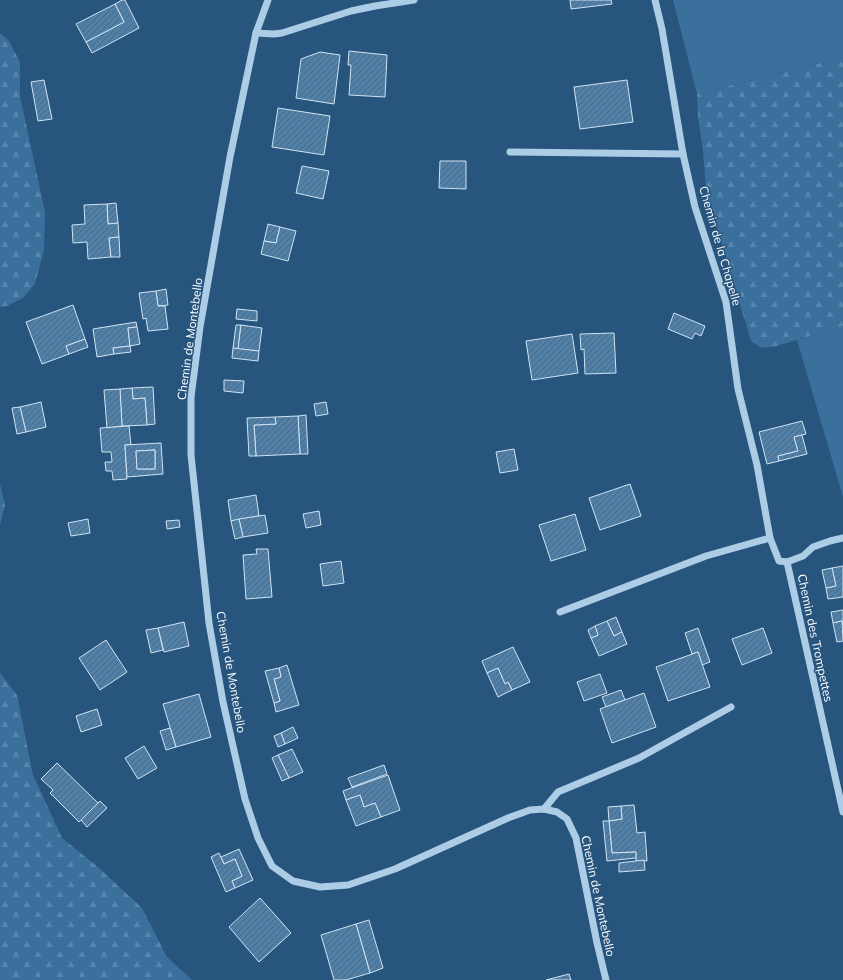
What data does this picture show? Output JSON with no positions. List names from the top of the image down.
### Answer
{
  "streets": {
    "street": ["Chemin de la Chapelle", "Chemin de Montebello", "Chemin des Trompettes"]
  },
  "crossings": [
    ["Chemin de la Chapelle", "Chemin des Trompettes"]
  ]
}
